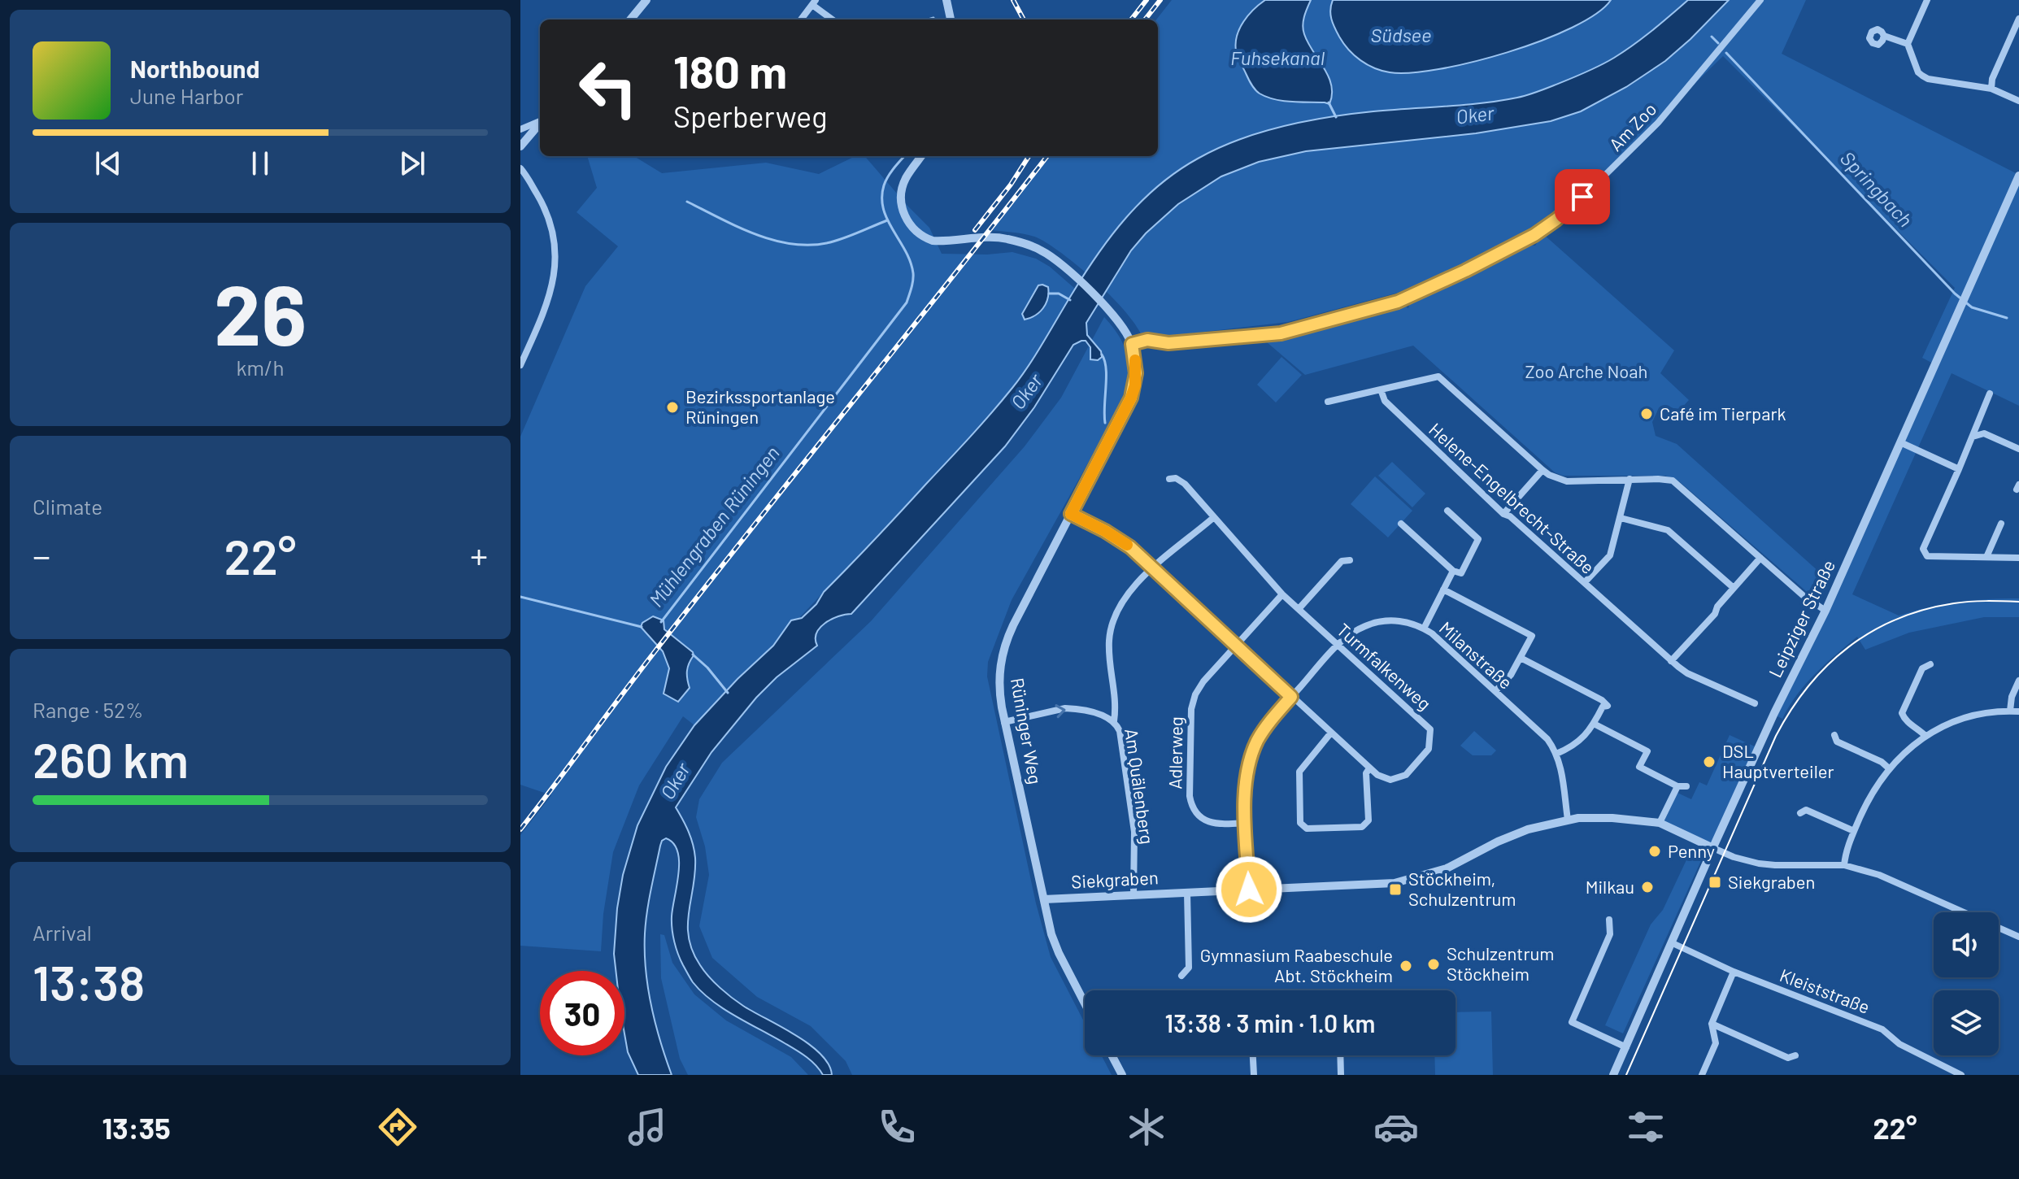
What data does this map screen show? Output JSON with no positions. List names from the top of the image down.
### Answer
{
  "streets": {
    "street": [
      "Am Zoo",
      "Helene-Engelbrecht-Straße",
      "Leipziger Straße",
      "Milanstraße",
      "Turmfalkenweg",
      "Rüninger Weg",
      "Adlerweg",
      "Am Quälenberg",
      "Siekgraben",
      "Kleiststraße"
    ]
  },
  "crossings": [
    ["Am Zoo", "Rüninger Weg"],
    ["Leipziger Straße", "Siekgraben"],
    ["Leipziger Straße", "Kleiststraße"],
    ["Milanstraße", "Turmfalkenweg"],
    ["Milanstraße", "Adlerweg"],
    ["Milanstraße", "Siekgraben"],
    ["Turmfalkenweg", "Adlerweg"],
    ["Turmfalkenweg", "Am Quälenberg"],
    ["Rüninger Weg", "Am Quälenberg"],
    ["Rüninger Weg", "Siekgraben"],
    ["Am Quälenberg", "Siekgraben"]
  ],
  "water": [
    "Südsee",
    "Fuhsekanal",
    "Oker",
    "Springbach",
    "Mühlengraben Rüningen"
  ],
  "parks": ["Zoo Arche Noah"],
  "places": {
    "other": [
      "Bezirkssportanlage Rüningen",
      "Café im Tierpark",
      "DSL Hauptverteiler",
      "Penny",
      "Milkau",
      "Schulzentrum Stöckheim",
      "Gymnasium Raabeschule Abt. Stöckheim"
    ],
    "transit": ["Siekgraben", "Stöckheim, Schulzentrum"]
  },
  "page": {
    "turn": ["180 m", "Sperberweg"],
    "song": ["Northbound", "June Harbor"],
    "tile": [
      ["26", "km/h"],
      "Climate",
      ["Range · 52%", "260 km"],
      ["Arrival", "13:38"]
    ],
    "heat": ["−", "22°", "+"],
    "limit": "30",
    "trip": "13:38 · 3 min · 1.0 km",
    "tabs": ["13:35", "22°"]
  }
}
